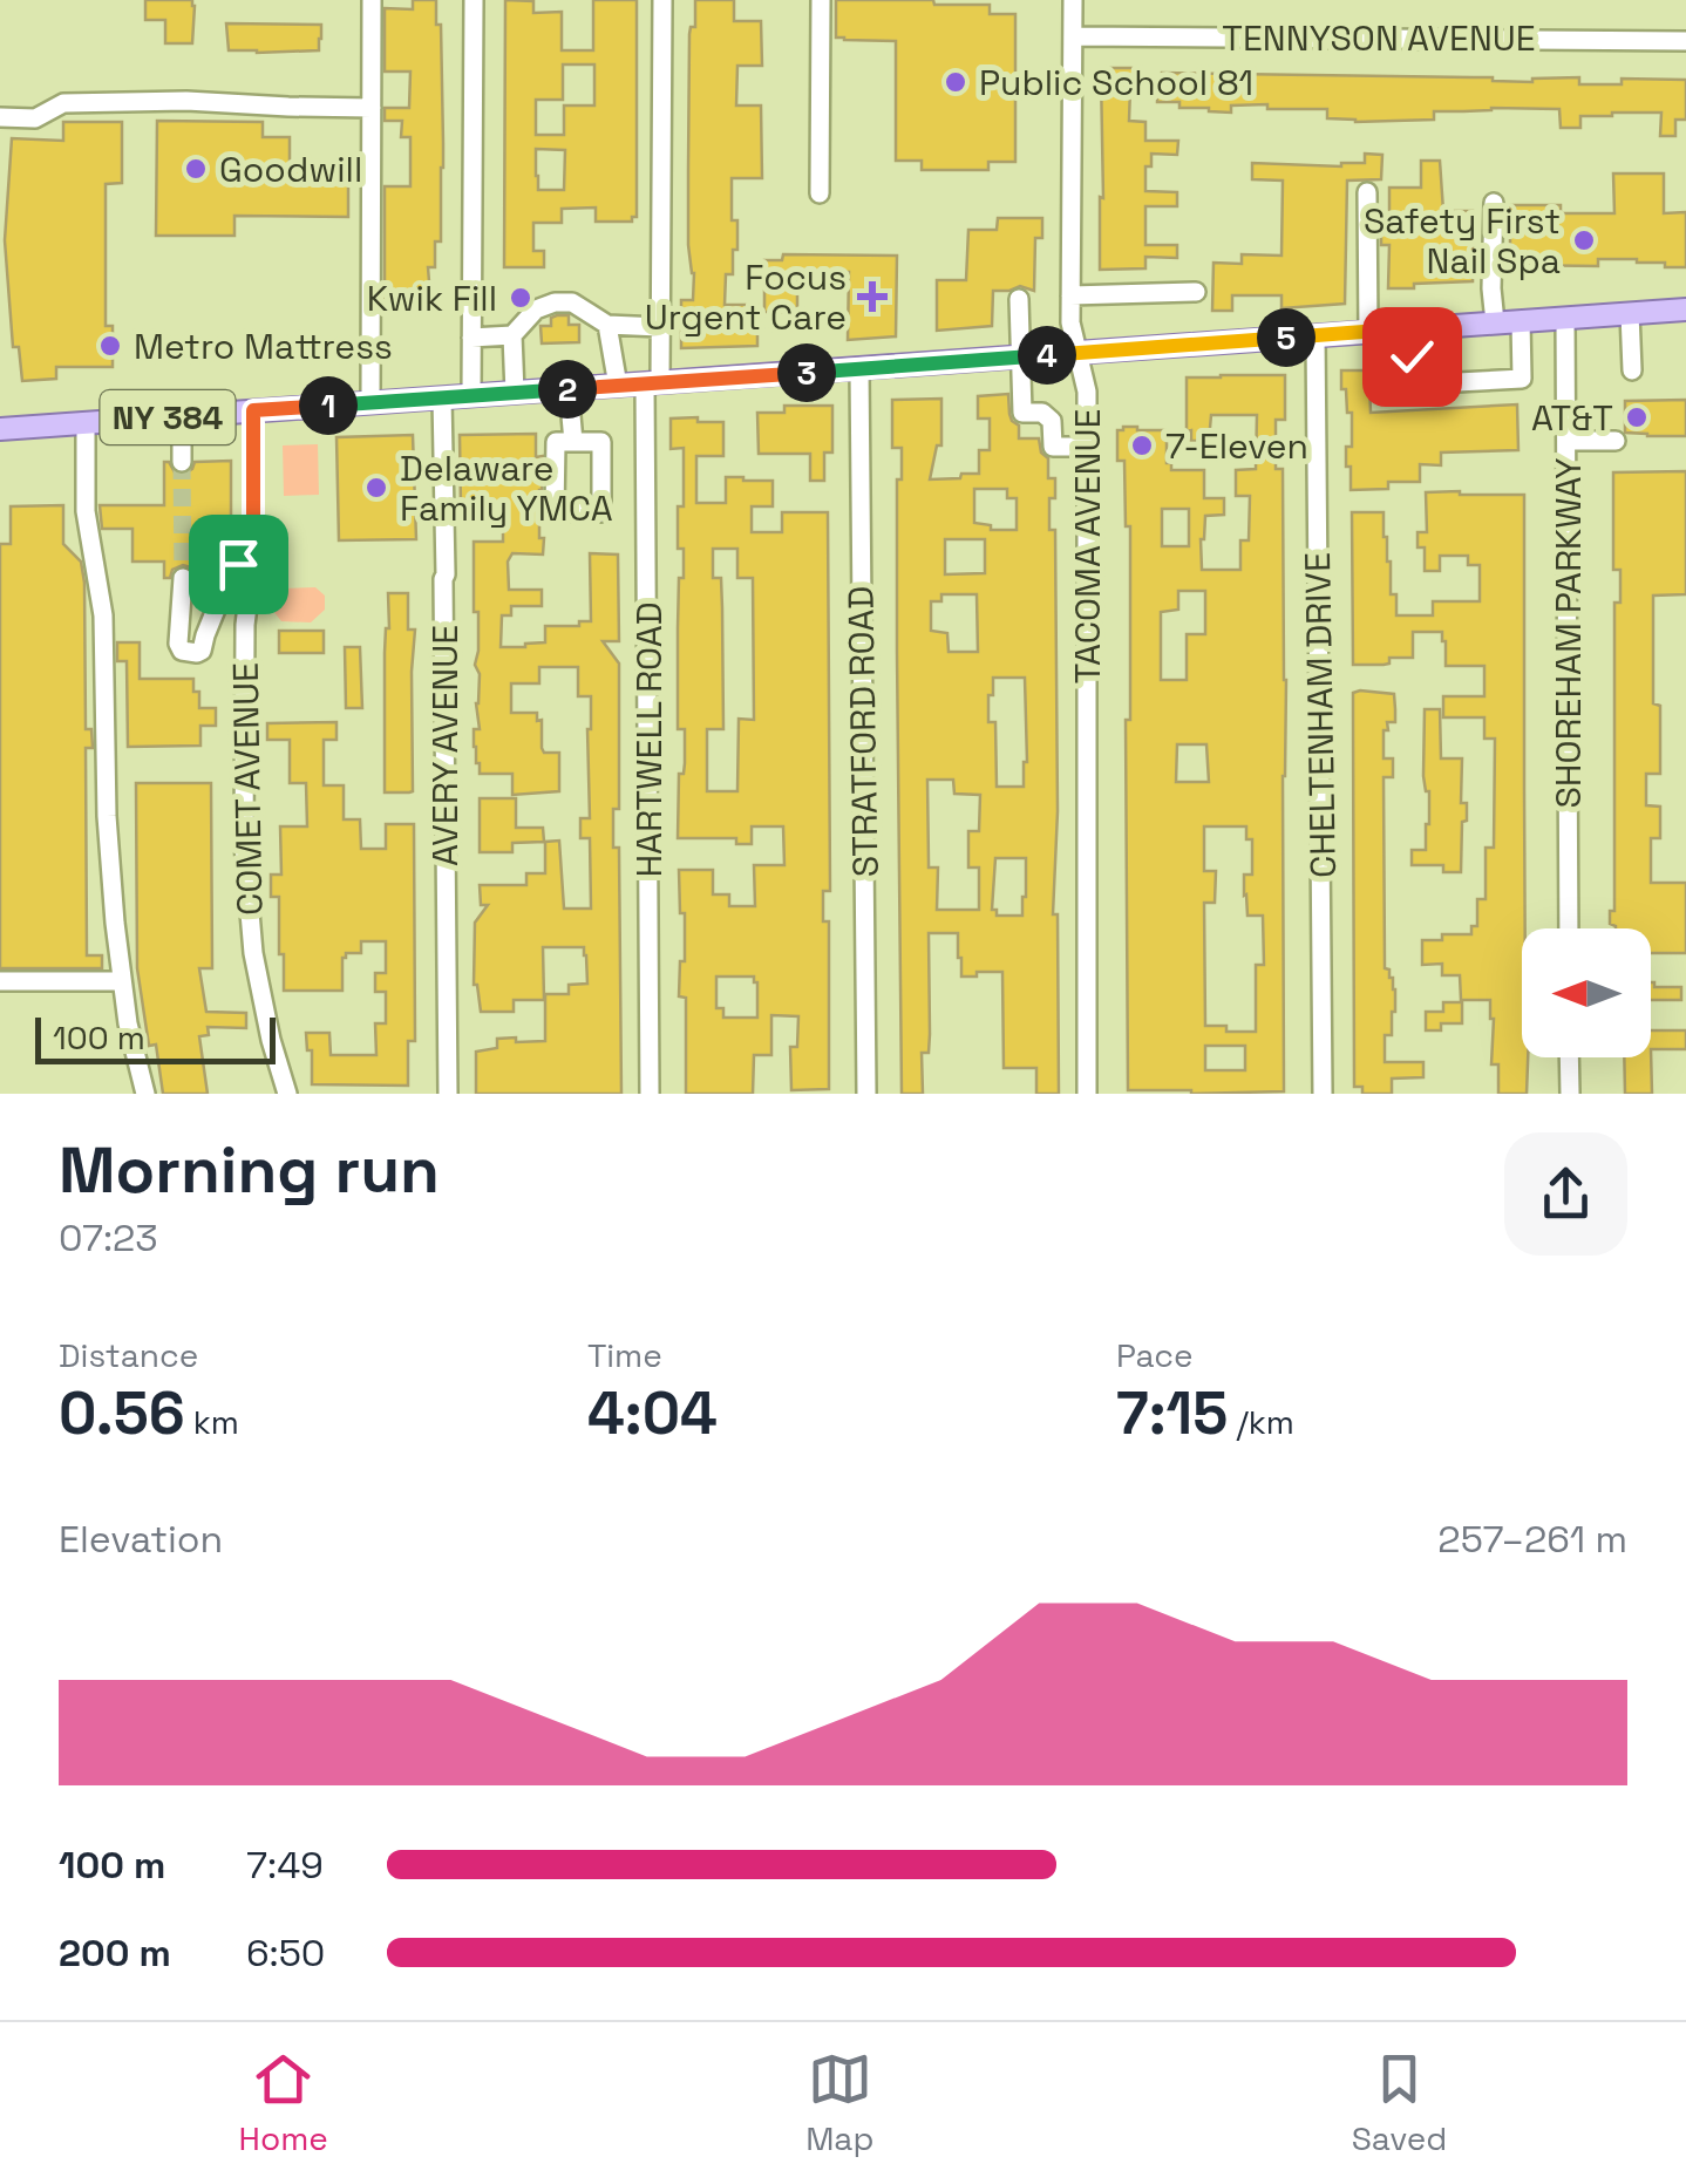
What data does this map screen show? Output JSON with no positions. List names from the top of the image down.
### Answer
{
  "streets": {
    "main road": ["NY 384"],
    "street": [
      "TENNYSON AVENUE",
      "TACOMA AVENUE",
      "SHOREHAM PARKWAY",
      "CHELTENHAM DRIVE",
      "STRATFORD ROAD",
      "HARTWELL ROAD",
      "AVERY AVENUE",
      "COMET AVENUE"
    ]
  },
  "crossings": [
    ["TENNYSON AVENUE", "TACOMA AVENUE"],
    ["NY 384", "TACOMA AVENUE"],
    ["NY 384", "SHOREHAM PARKWAY"],
    ["NY 384", "CHELTENHAM DRIVE"],
    ["NY 384", "STRATFORD ROAD"],
    ["NY 384", "HARTWELL ROAD"],
    ["NY 384", "AVERY AVENUE"],
    ["NY 384", "COMET AVENUE"]
  ],
  "places": {
    "other": [
      "Public School 81",
      "Goodwill",
      "Safety First Nail Spa",
      "Kwik Fill",
      "Metro Mattress",
      "AT&T",
      "7-Eleven",
      "Delaware Family YMCA"
    ],
    "health": ["Focus Urgent Care"]
  },
  "scale_bar": "100 m",
  "north": "left",
  "page": {
    "pins": [
      "5",
      "4",
      "3",
      "2",
      "1"
    ],
    "scale": "100 m",
    "heading": ["Morning run", "07:23"],
    "stats": [
      ["Distance", "0.56 km"],
      ["Time", "4:04"],
      ["Pace", "7:15 /km"]
    ],
    "chart": ["Elevation", "257–261 m"],
    "list": [
      {
        "name": "100 m",
        "note": "7:49"
      },
      {
        "name": "200 m",
        "note": "6:50"
      }
    ],
    "tabs": ["Home", "Map", "Saved"]
  }
}
